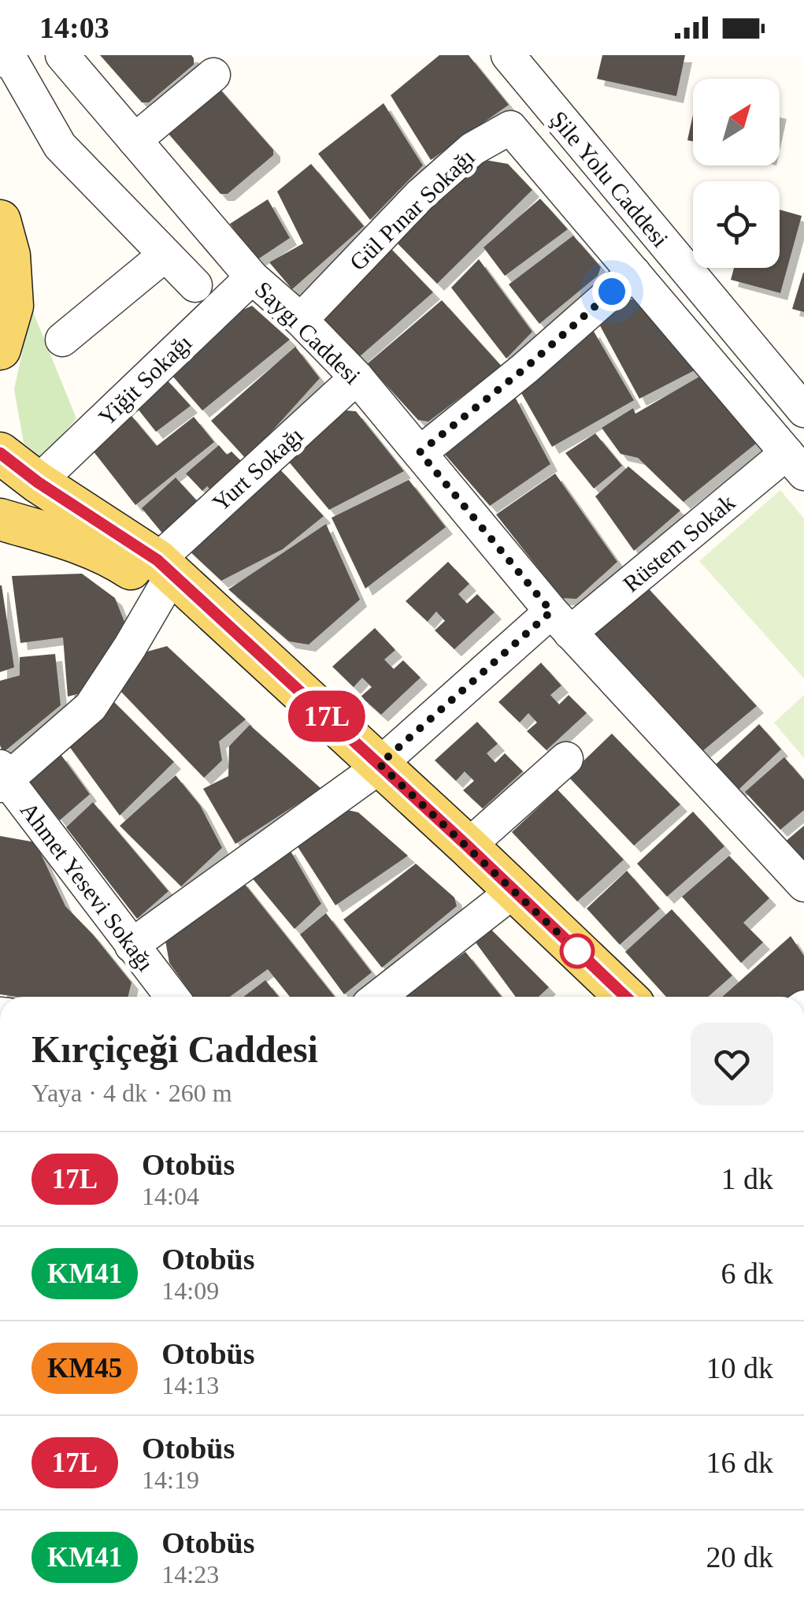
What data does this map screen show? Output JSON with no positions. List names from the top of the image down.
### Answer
{
  "streets": {
    "street": [
      "Şile Yolu Caddesi",
      "Gül Pınar Sokağı",
      "Saygı Caddesi",
      "Yiğit Sokağı",
      "Yurt Sokağı",
      "Rüstem Sokak",
      "Ahmet Yesevi Sokağı"
    ]
  },
  "crossings": [
    ["Gül Pınar Sokağı", "Saygı Caddesi"],
    ["Gül Pınar Sokağı", "Rüstem Sokak"],
    ["Saygı Caddesi", "Yiğit Sokağı"],
    ["Saygı Caddesi", "Yurt Sokağı"],
    ["Saygı Caddesi", "Rüstem Sokak"],
    ["Yurt Sokağı", "Ahmet Yesevi Sokağı"],
    ["Rüstem Sokak", "Ahmet Yesevi Sokağı"]
  ],
  "lines": ["bus line 17L"],
  "north": "top right",
  "page": {
    "status": "14:03",
    "on_map": "17L",
    "heading": ["Kırçiçeği Caddesi", "Yaya · 4 dk · 260 m"],
    "list": [
      {
        "mark": "17L",
        "name": "Otobüs",
        "note": "14:04",
        "value": "1 dk"
      },
      {
        "mark": "KM41",
        "name": "Otobüs",
        "note": "14:09",
        "value": "6 dk"
      },
      {
        "mark": "KM45",
        "name": "Otobüs",
        "note": "14:13",
        "value": "10 dk"
      },
      {
        "mark": "17L",
        "name": "Otobüs",
        "note": "14:19",
        "value": "16 dk"
      },
      {
        "mark": "KM41",
        "name": "Otobüs",
        "note": "14:23",
        "value": "20 dk"
      }
    ]
  }
}
